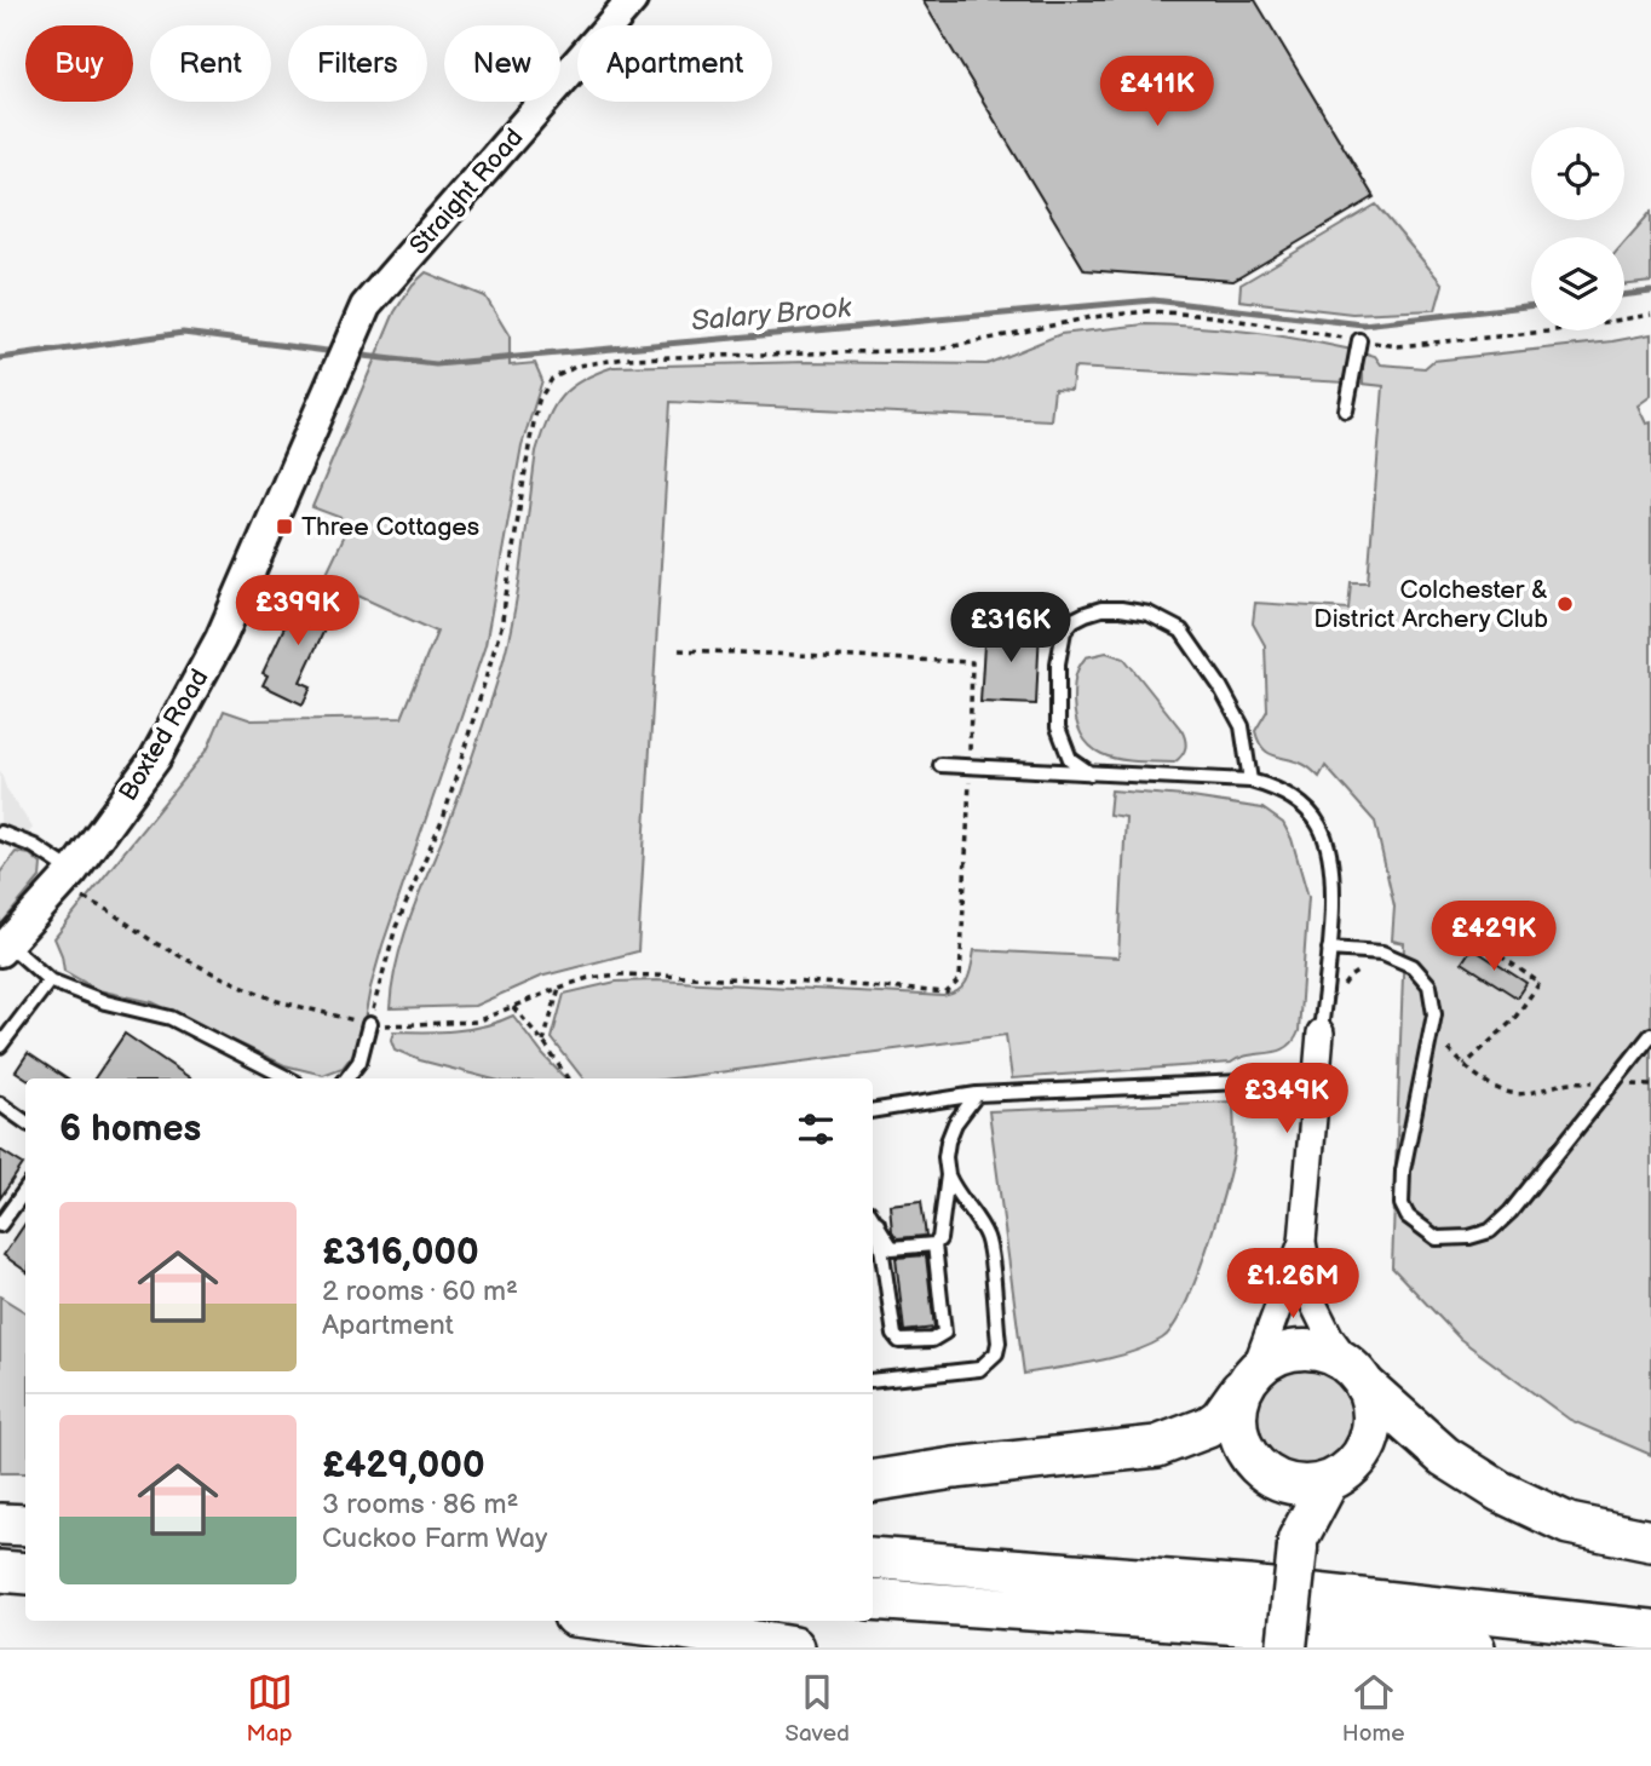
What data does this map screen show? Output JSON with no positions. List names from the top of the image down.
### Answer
{
  "streets": {
    "street": ["Straight Road", "Boxted Road"]
  },
  "crossings": [
    ["Straight Road", "Boxted Road"]
  ],
  "water": ["Salary Brook"],
  "places": {
    "transit": ["Three Cottages"],
    "other": ["Colchester & District Archery Club"]
  },
  "page": {
    "chip": [
      "Buy",
      "Rent",
      "Filters",
      "New",
      "Apartment"
    ],
    "price": [
      "£411K",
      "£399K",
      "£316K",
      "£429K",
      "£349K",
      "£1.26M"
    ],
    "heading": "6 homes",
    "list": [
      {
        "name": "£316,000",
        "note": "2 rooms · 60 m² · Apartment"
      },
      {
        "name": "£429,000",
        "note": "3 rooms · 86 m² · Cuckoo Farm Way"
      }
    ],
    "tabs": ["Map", "Saved", "Home"]
  }
}
